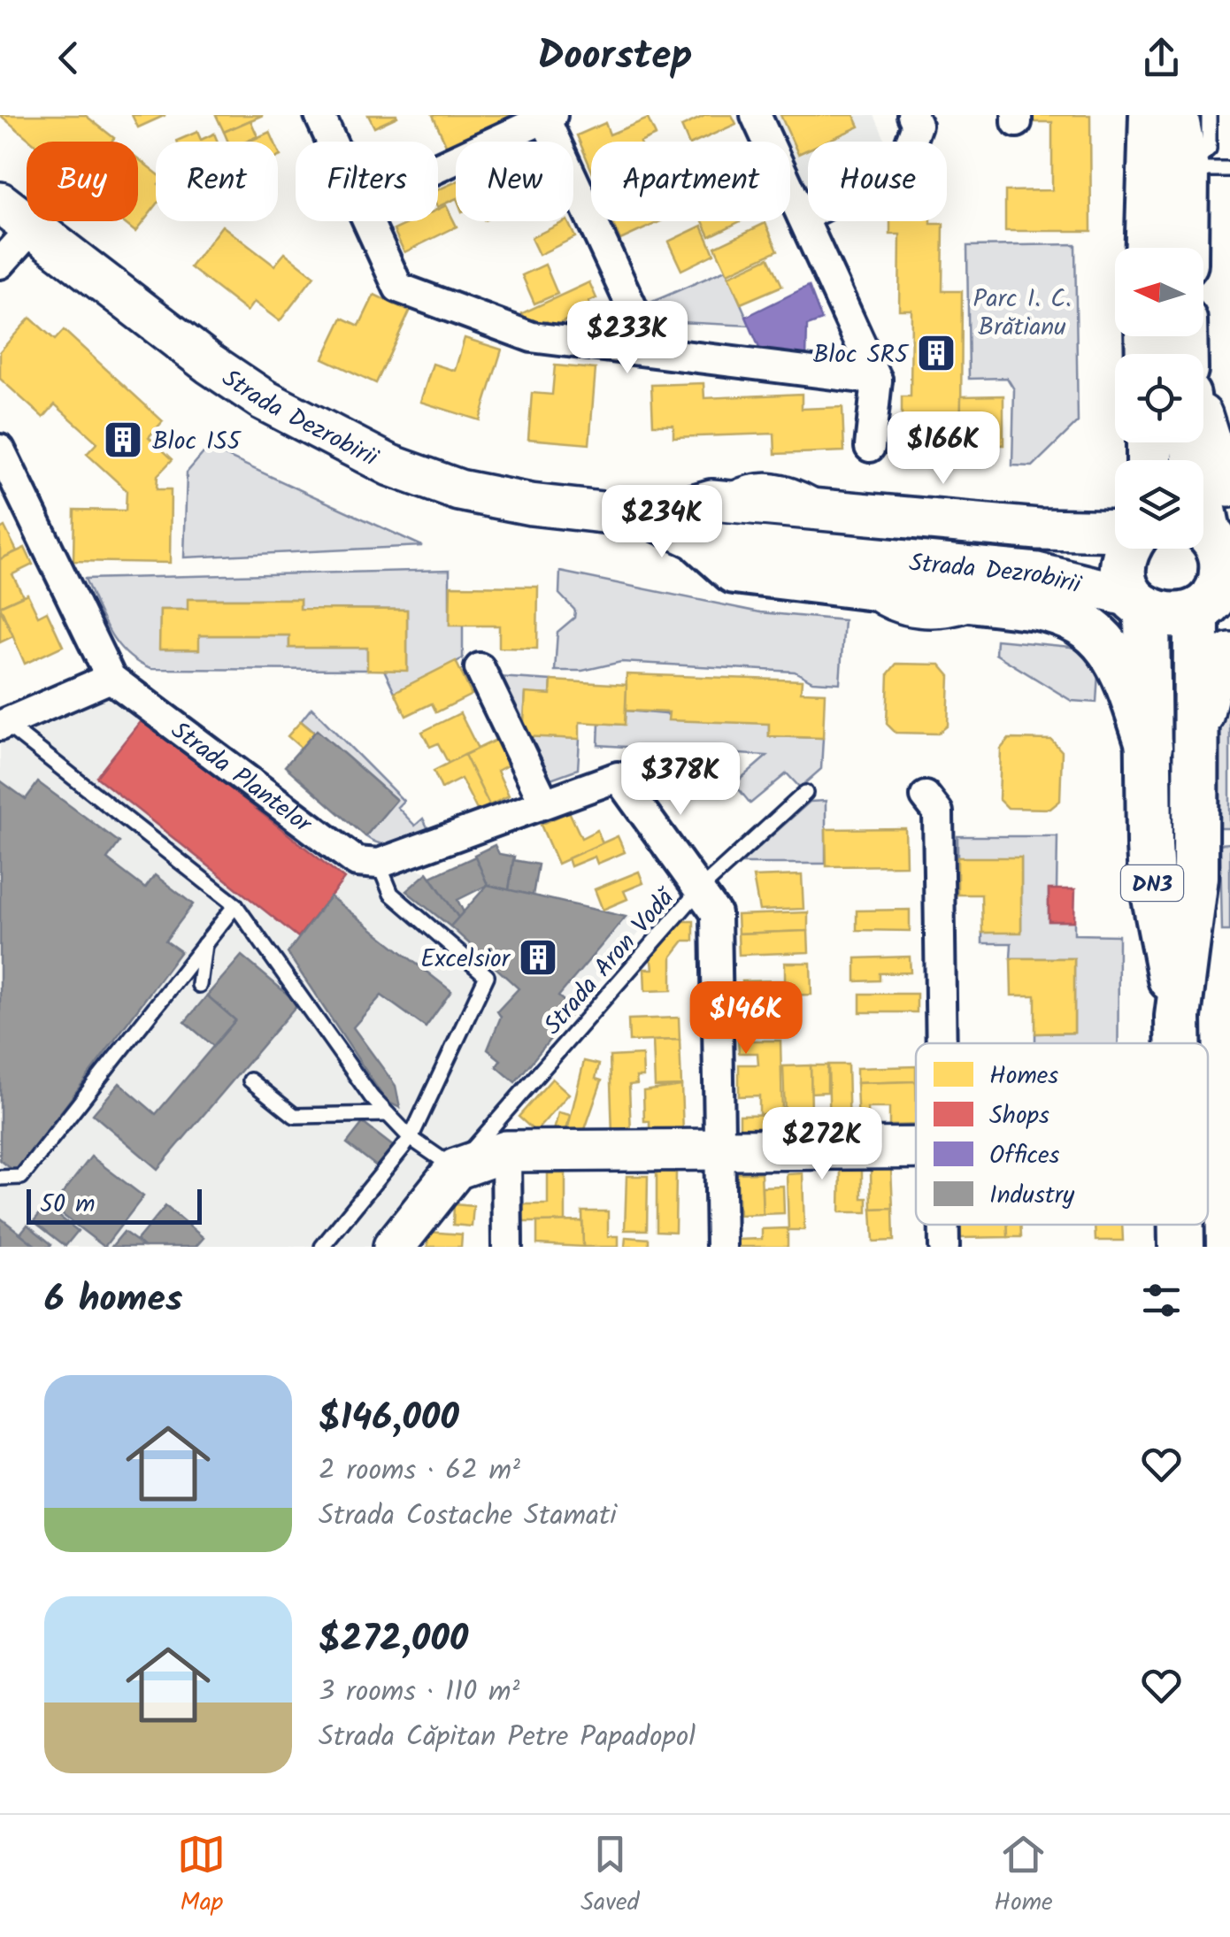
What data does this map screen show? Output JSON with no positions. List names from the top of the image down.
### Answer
{
  "streets": {
    "main road": ["Strada Dezrobirii", "DN3"],
    "street": ["Strada Plantelor"],
    "lane": ["Strada Aron Vodă"]
  },
  "crossings": [
    ["Strada Dezrobirii", "DN3"]
  ],
  "parks": ["Parc I. C. Brătianu"],
  "places": {
    "building": ["Bloc SR5", "Bloc IS5", "Excelsior"]
  },
  "legend": [
    "Homes",
    "Shops",
    "Offices",
    "Industry"
  ],
  "scale_bar": "50 m",
  "north": "left",
  "page": {
    "header": "Doorstep",
    "chip": [
      "Buy",
      "Rent",
      "Filters",
      "New",
      "Apartment",
      "House"
    ],
    "price": [
      "$233K",
      "$166K",
      "$234K",
      "$378K",
      "$146K",
      "$272K"
    ],
    "scale": "50 m",
    "heading": "6 homes",
    "list": [
      {
        "name": "$146,000",
        "note": "2 rooms · 62 m² · Strada Costache Stamati"
      },
      {
        "name": "$272,000",
        "note": "3 rooms · 110 m² · Strada Căpitan Petre Papadopol"
      }
    ],
    "tabs": ["Map", "Saved", "Home"]
  }
}
